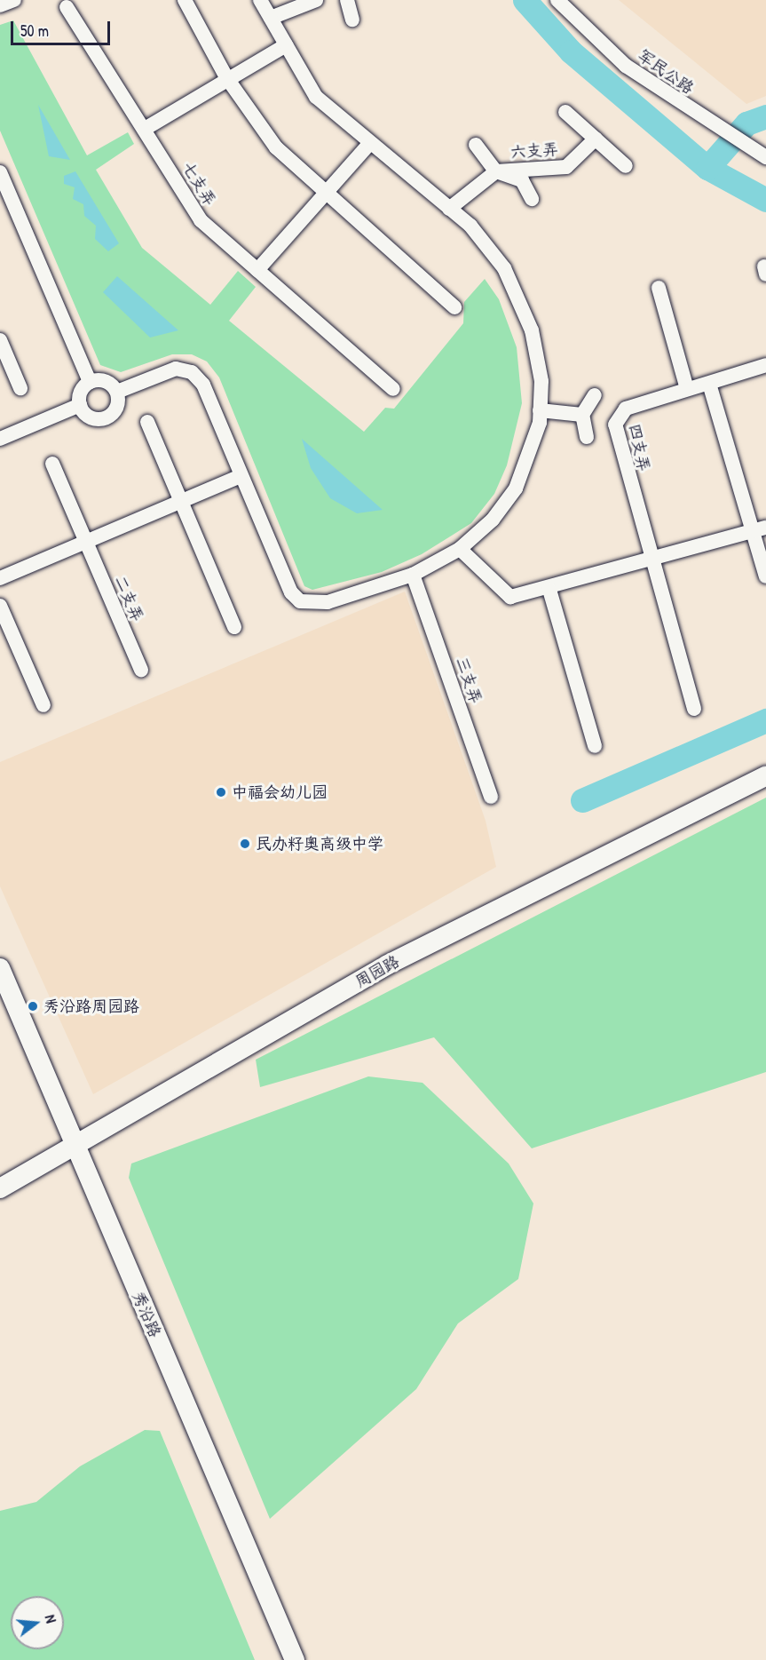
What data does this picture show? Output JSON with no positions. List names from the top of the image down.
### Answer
{
  "streets": {
    "street": [
      "军民公路",
      "六支弄",
      "七支弄",
      "四支弄",
      "二支弄",
      "三支弄",
      "周园路",
      "秀沿路"
    ]
  },
  "crossings": [
    ["周园路", "秀沿路"]
  ],
  "places": ["中福会幼儿园", "民办籽奥高级中学", "秀沿路周园路"],
  "scale_bar": "50 m",
  "north": "right"
}
